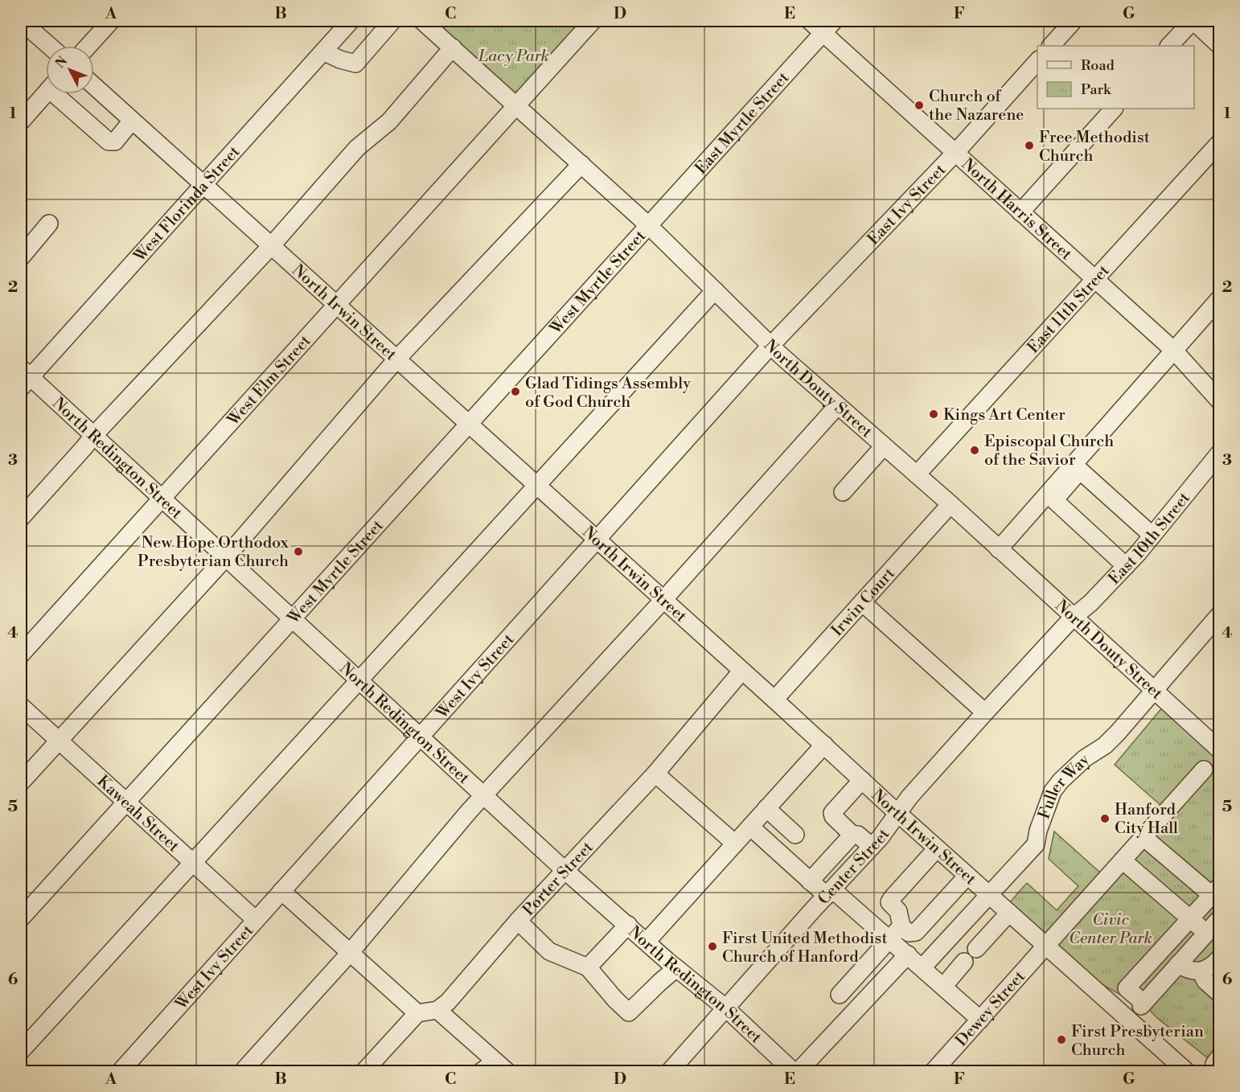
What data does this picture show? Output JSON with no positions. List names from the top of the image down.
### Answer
{
  "streets": {
    "street": [
      "East Myrtle Street",
      "West Florinda Street",
      "East Ivy Street",
      "North Harris Street",
      "West Myrtle Street",
      "East 11th Street",
      "North Irwin Street",
      "West Elm Street",
      "North Douty Street",
      "North Redington Street",
      "East 10th Street",
      "Irwin Court",
      "West Ivy Street",
      "Fuller Way",
      "Kaweah Street",
      "Center Street",
      "Porter Street",
      "Dewey Street"
    ]
  },
  "crossings": [
    ["East Myrtle Street", "North Harris Street"],
    ["East Myrtle Street", "West Myrtle Street"],
    ["East Myrtle Street", "North Douty Street"],
    ["West Florinda Street", "North Irwin Street"],
    ["West Florinda Street", "North Redington Street"],
    ["East Ivy Street", "North Harris Street"],
    ["East Ivy Street", "North Douty Street"],
    ["East Ivy Street", "West Ivy Street"],
    ["North Harris Street", "East 11th Street"],
    ["West Myrtle Street", "North Irwin Street"],
    ["West Myrtle Street", "North Douty Street"],
    ["West Myrtle Street", "North Redington Street"],
    ["West Myrtle Street", "Kaweah Street"],
    ["East 11th Street", "North Douty Street"],
    ["North Irwin Street", "West Elm Street"],
    ["North Irwin Street", "Irwin Court"],
    ["North Irwin Street", "West Ivy Street"],
    ["North Irwin Street", "Fuller Way"],
    ["North Irwin Street", "Center Street"],
    ["North Irwin Street", "Porter Street"],
    ["North Irwin Street", "Dewey Street"],
    ["West Elm Street", "North Douty Street"],
    ["West Elm Street", "North Redington Street"],
    ["North Douty Street", "East 10th Street"],
    ["North Douty Street", "Irwin Court"],
    ["North Douty Street", "West Ivy Street"],
    ["North Douty Street", "Fuller Way"],
    ["North Douty Street", "Center Street"],
    ["North Redington Street", "West Ivy Street"],
    ["North Redington Street", "Center Street"],
    ["North Redington Street", "Porter Street"],
    ["East 10th Street", "Center Street"],
    ["West Ivy Street", "Kaweah Street"]
  ],
  "parks": ["Lacy Park", "Civic Center Park"],
  "places": [
    "Church of the Nazarene",
    "Free Methodist Church",
    "Glad Tidings Assembly of God Church",
    "Kings Art Center",
    "Episcopal Church of the Savior",
    "New Hope Orthodox Presbyterian Church",
    "Hanford City Hall",
    "First United Methodist Church of Hanford",
    "First Presbyterian Church"
  ],
  "legend": ["Road", "Park"],
  "north": "top left",
  "grid": {
    "columns": [
      "A",
      "B",
      "C",
      "D",
      "E",
      "F",
      "G"
    ],
    "rows": [
      "1",
      "2",
      "3",
      "4",
      "5",
      "6"
    ]
  }
}
